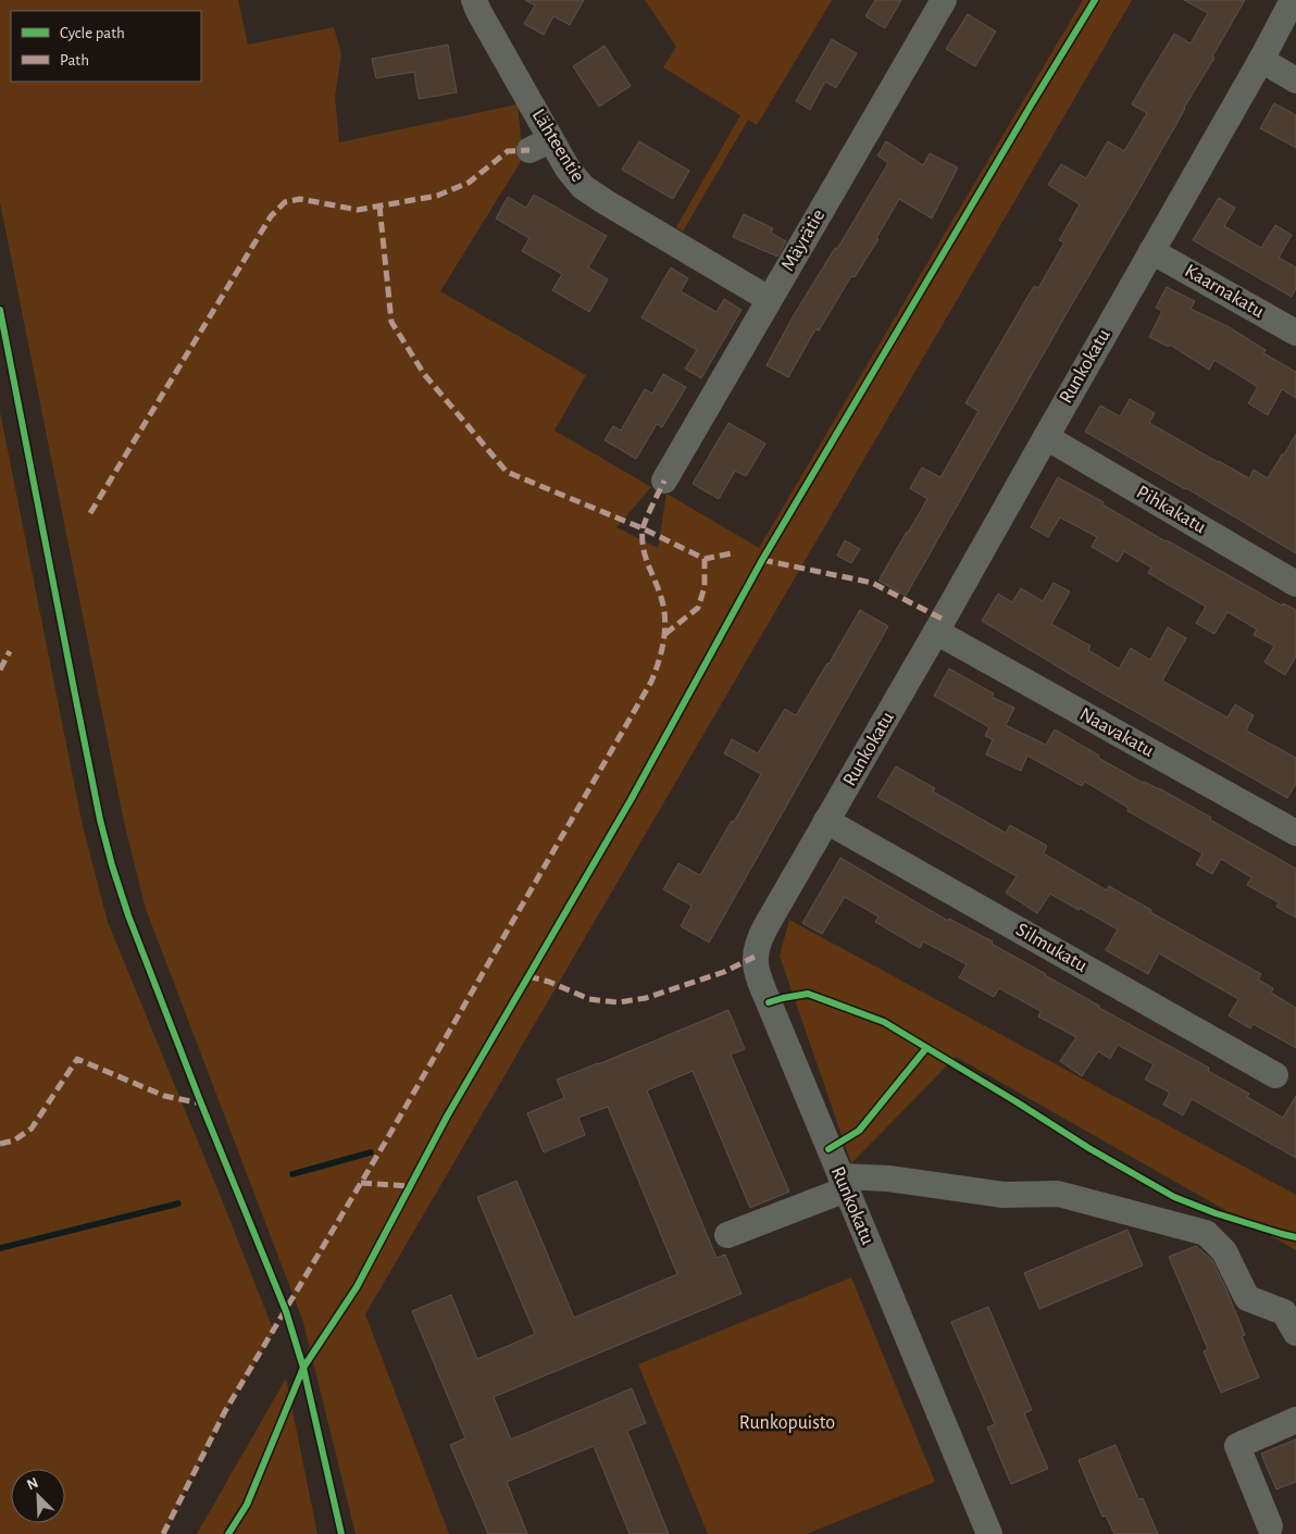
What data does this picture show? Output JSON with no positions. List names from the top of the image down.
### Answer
{
  "streets": {
    "street": [
      "Lähteentie",
      "Mäyrätie",
      "Kaarnakatu",
      "Runkokatu",
      "Pihkakatu",
      "Naavakatu",
      "Silmukatu"
    ]
  },
  "crossings": [
    ["Lähteentie", "Mäyrätie"],
    ["Kaarnakatu", "Runkokatu"],
    ["Runkokatu", "Pihkakatu"],
    ["Runkokatu", "Naavakatu"],
    ["Runkokatu", "Silmukatu"]
  ],
  "parks": ["Runkopuisto"],
  "legend": ["Cycle path", "Path"],
  "north": "top left"
}
